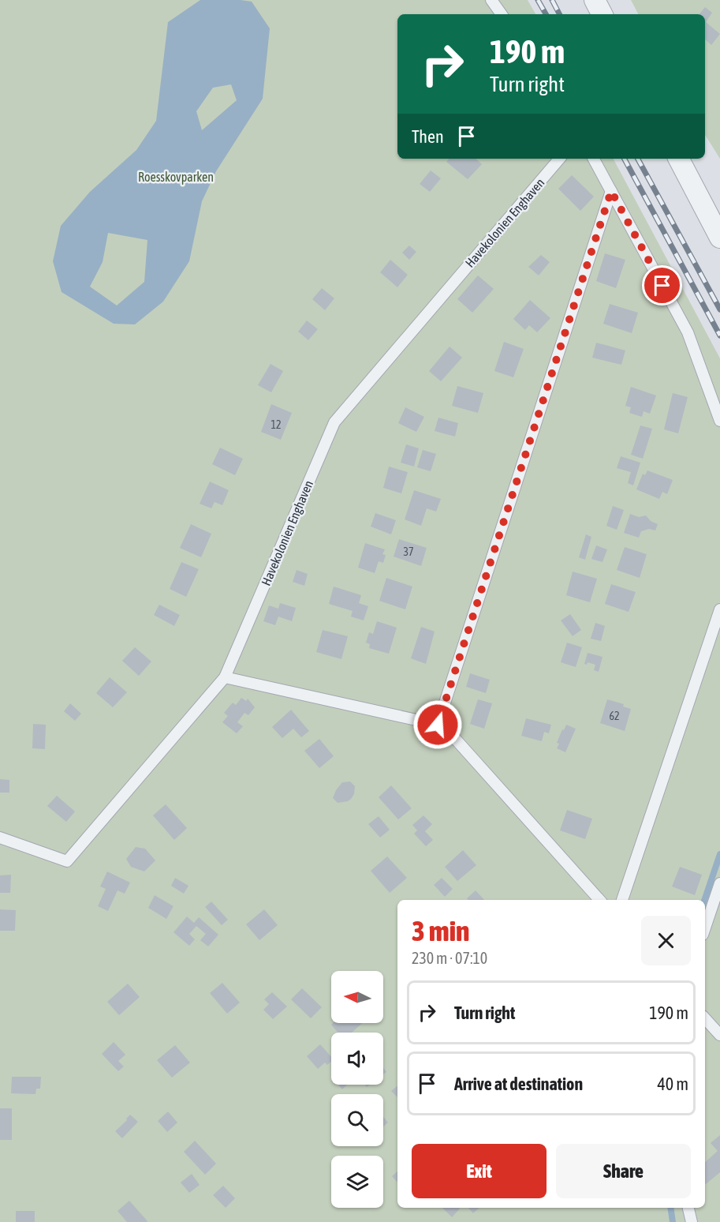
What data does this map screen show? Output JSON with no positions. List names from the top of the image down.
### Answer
{
  "streets": {
    "lane": ["Havekolonien Enghaven"]
  },
  "parks": ["Roesskovparken"],
  "house_numbers": ["12", "37", "62"],
  "north": "left",
  "page": {
    "turn": ["190 m", "Turn right"],
    "then": "Then",
    "heading": ["3 min", "230 m · 07:10"],
    "list": [
      {
        "name": "Turn right",
        "value": "190 m"
      },
      {
        "name": "Arrive at destination",
        "value": "40 m"
      }
    ],
    "buttons": ["Exit", "Share"]
  }
}
